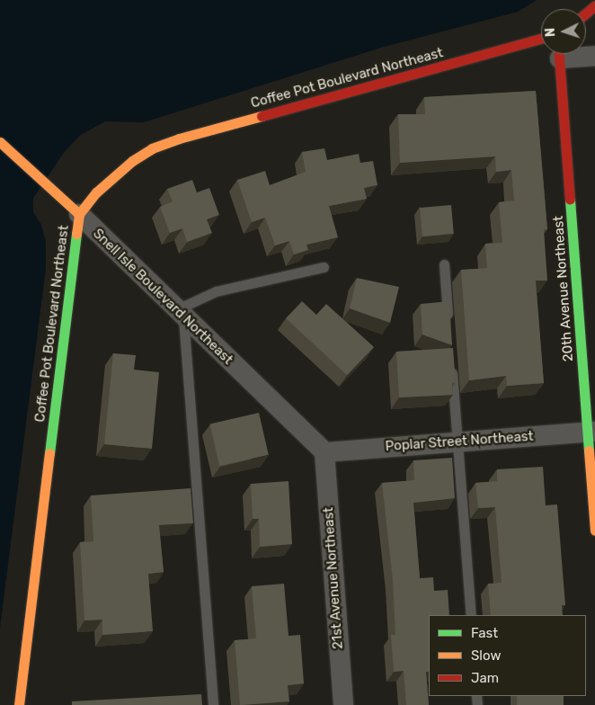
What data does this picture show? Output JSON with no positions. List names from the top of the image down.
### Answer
{
  "streets": {
    "street": [
      "Coffee Pot Boulevard Northeast",
      "20th Avenue Northeast",
      "Snell Isle Boulevard Northeast",
      "Poplar Street Northeast",
      "21st Avenue Northeast"
    ]
  },
  "crossings": [
    ["Coffee Pot Boulevard Northeast", "Snell Isle Boulevard Northeast"],
    ["20th Avenue Northeast", "Poplar Street Northeast"],
    ["Snell Isle Boulevard Northeast", "Poplar Street Northeast"],
    ["Snell Isle Boulevard Northeast", "21st Avenue Northeast"],
    ["Poplar Street Northeast", "21st Avenue Northeast"]
  ],
  "legend": ["Fast", "Slow", "Jam"],
  "north": "left"
}
